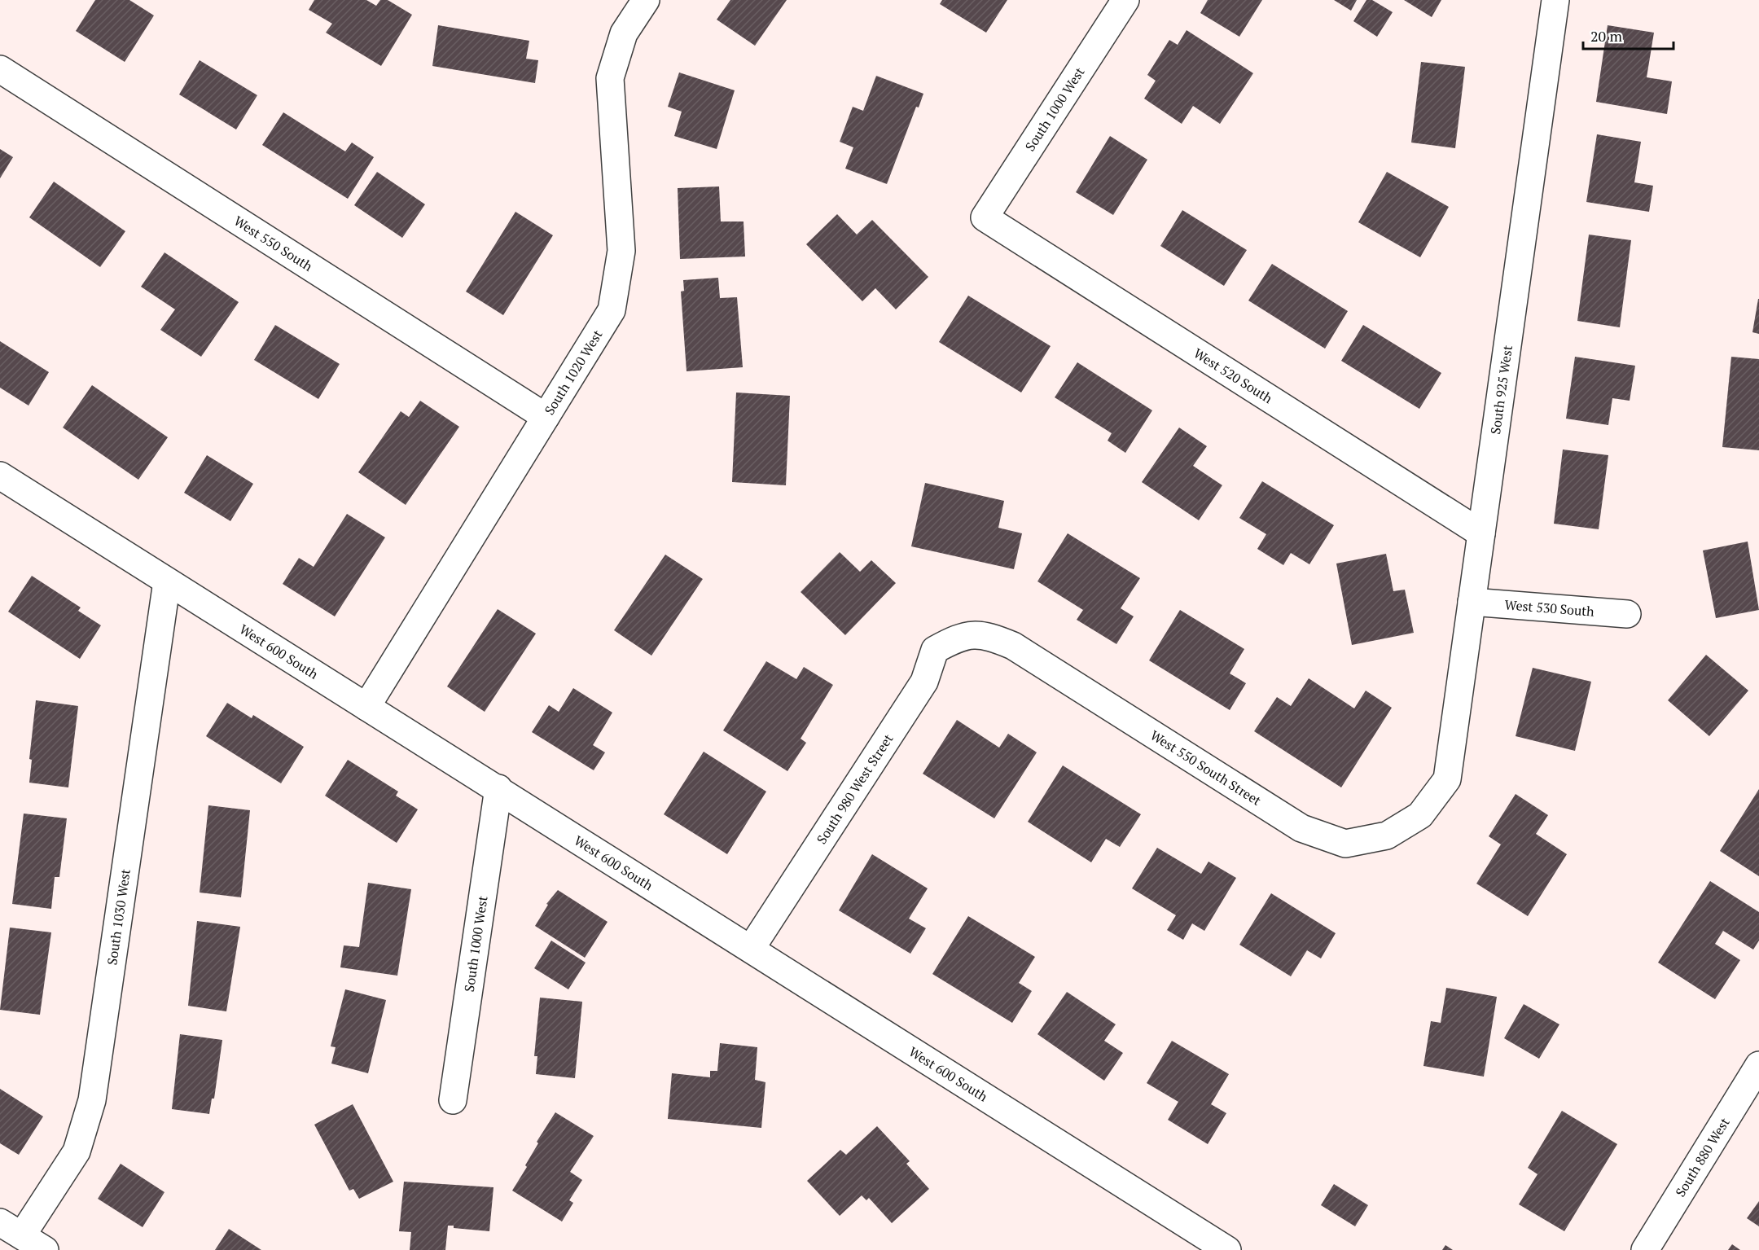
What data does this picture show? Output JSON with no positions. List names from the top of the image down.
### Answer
{
  "streets": {
    "street": [
      "South 1000 West",
      "West 550 South",
      "South 1020 West",
      "West 520 South",
      "South 925 West",
      "West 530 South",
      "West 600 South",
      "West 550 South Street",
      "South 980 West Street",
      "South 1030 West",
      "South 880 West"
    ]
  },
  "crossings": [
    ["South 1000 West", "West 520 South"],
    ["South 1000 West", "West 600 South"],
    ["West 550 South", "South 1020 West"],
    ["South 1020 West", "West 600 South"],
    ["West 520 South", "South 925 West"],
    ["South 925 West", "West 530 South"],
    ["South 925 West", "West 550 South Street"],
    ["West 600 South", "South 980 West Street"],
    ["West 600 South", "South 1030 West"],
    ["West 550 South Street", "South 980 West Street"]
  ],
  "scale_bar": "20 m"
}
